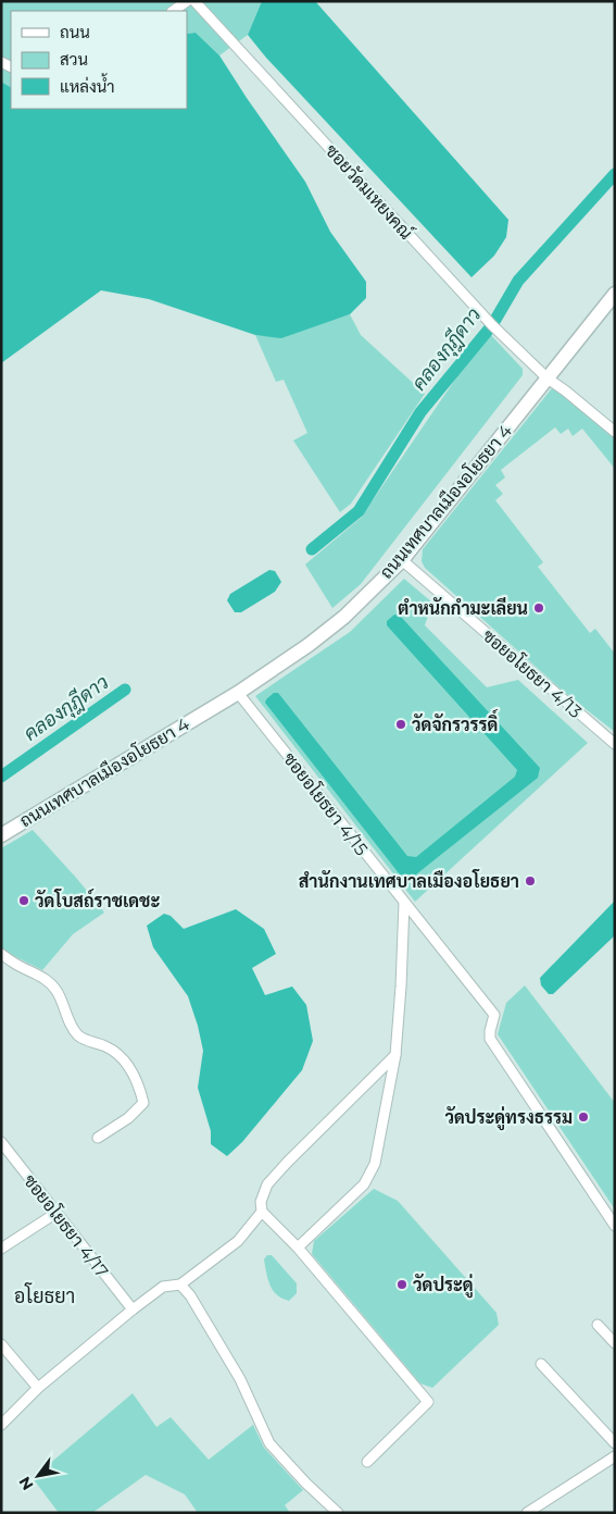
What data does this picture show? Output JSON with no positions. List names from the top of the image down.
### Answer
{
  "streets": {
    "street": [
      "ซอยวัดมเหยงคณ์",
      "ถนนเทศบาลเมืองอโยธยา 4",
      "ซอยอโยธยา 4/13",
      "ซอยอโยธยา 4/15",
      "ซอยอโยธยา 4/17"
    ]
  },
  "crossings": [
    ["ซอยวัดมเหยงคณ์", "ถนนเทศบาลเมืองอโยธยา 4"],
    ["ถนนเทศบาลเมืองอโยธยา 4", "ซอยอโยธยา 4/13"],
    ["ถนนเทศบาลเมืองอโยธยา 4", "ซอยอโยธยา 4/15"]
  ],
  "districts": ["อโยธยา"],
  "water": ["คลองกุฎีดาว"],
  "places": [
    "ตำหนักกำมะเลียน",
    "วัดจักรวรรดิ์",
    "สำนักงานเทศบาลเมืองอโยธยา",
    "วัดโบสถ์ราชเดชะ",
    "วัดประดู่ทรงธรรม",
    "วัดประดู่"
  ],
  "legend": ["ถนน", "สวน", "แหล่งน้ำ"],
  "north": "bottom left"
}
